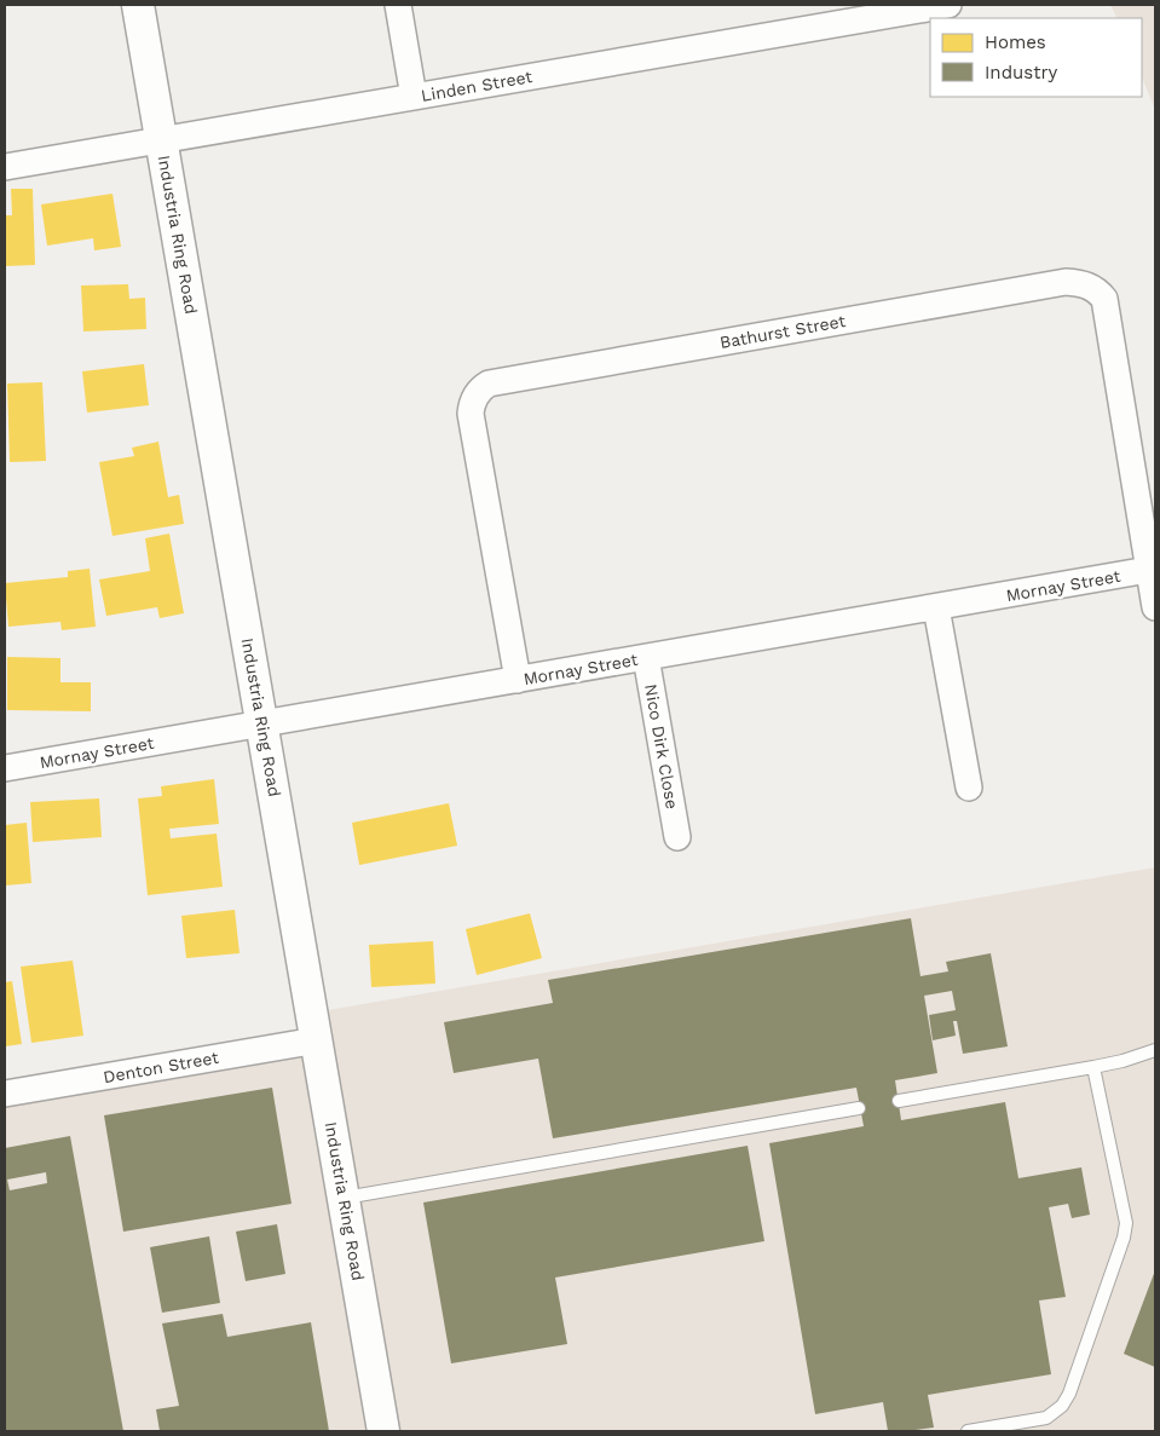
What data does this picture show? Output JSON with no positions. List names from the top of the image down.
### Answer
{
  "streets": {
    "street": [
      "Linden Street",
      "Industria Ring Road",
      "Bathurst Street",
      "Mornay Street",
      "Nico Dirk Close",
      "Denton Street"
    ]
  },
  "crossings": [
    ["Linden Street", "Industria Ring Road"],
    ["Industria Ring Road", "Mornay Street"],
    ["Industria Ring Road", "Denton Street"],
    ["Bathurst Street", "Mornay Street"],
    ["Mornay Street", "Nico Dirk Close"]
  ],
  "legend": ["Homes", "Industry"]
}
